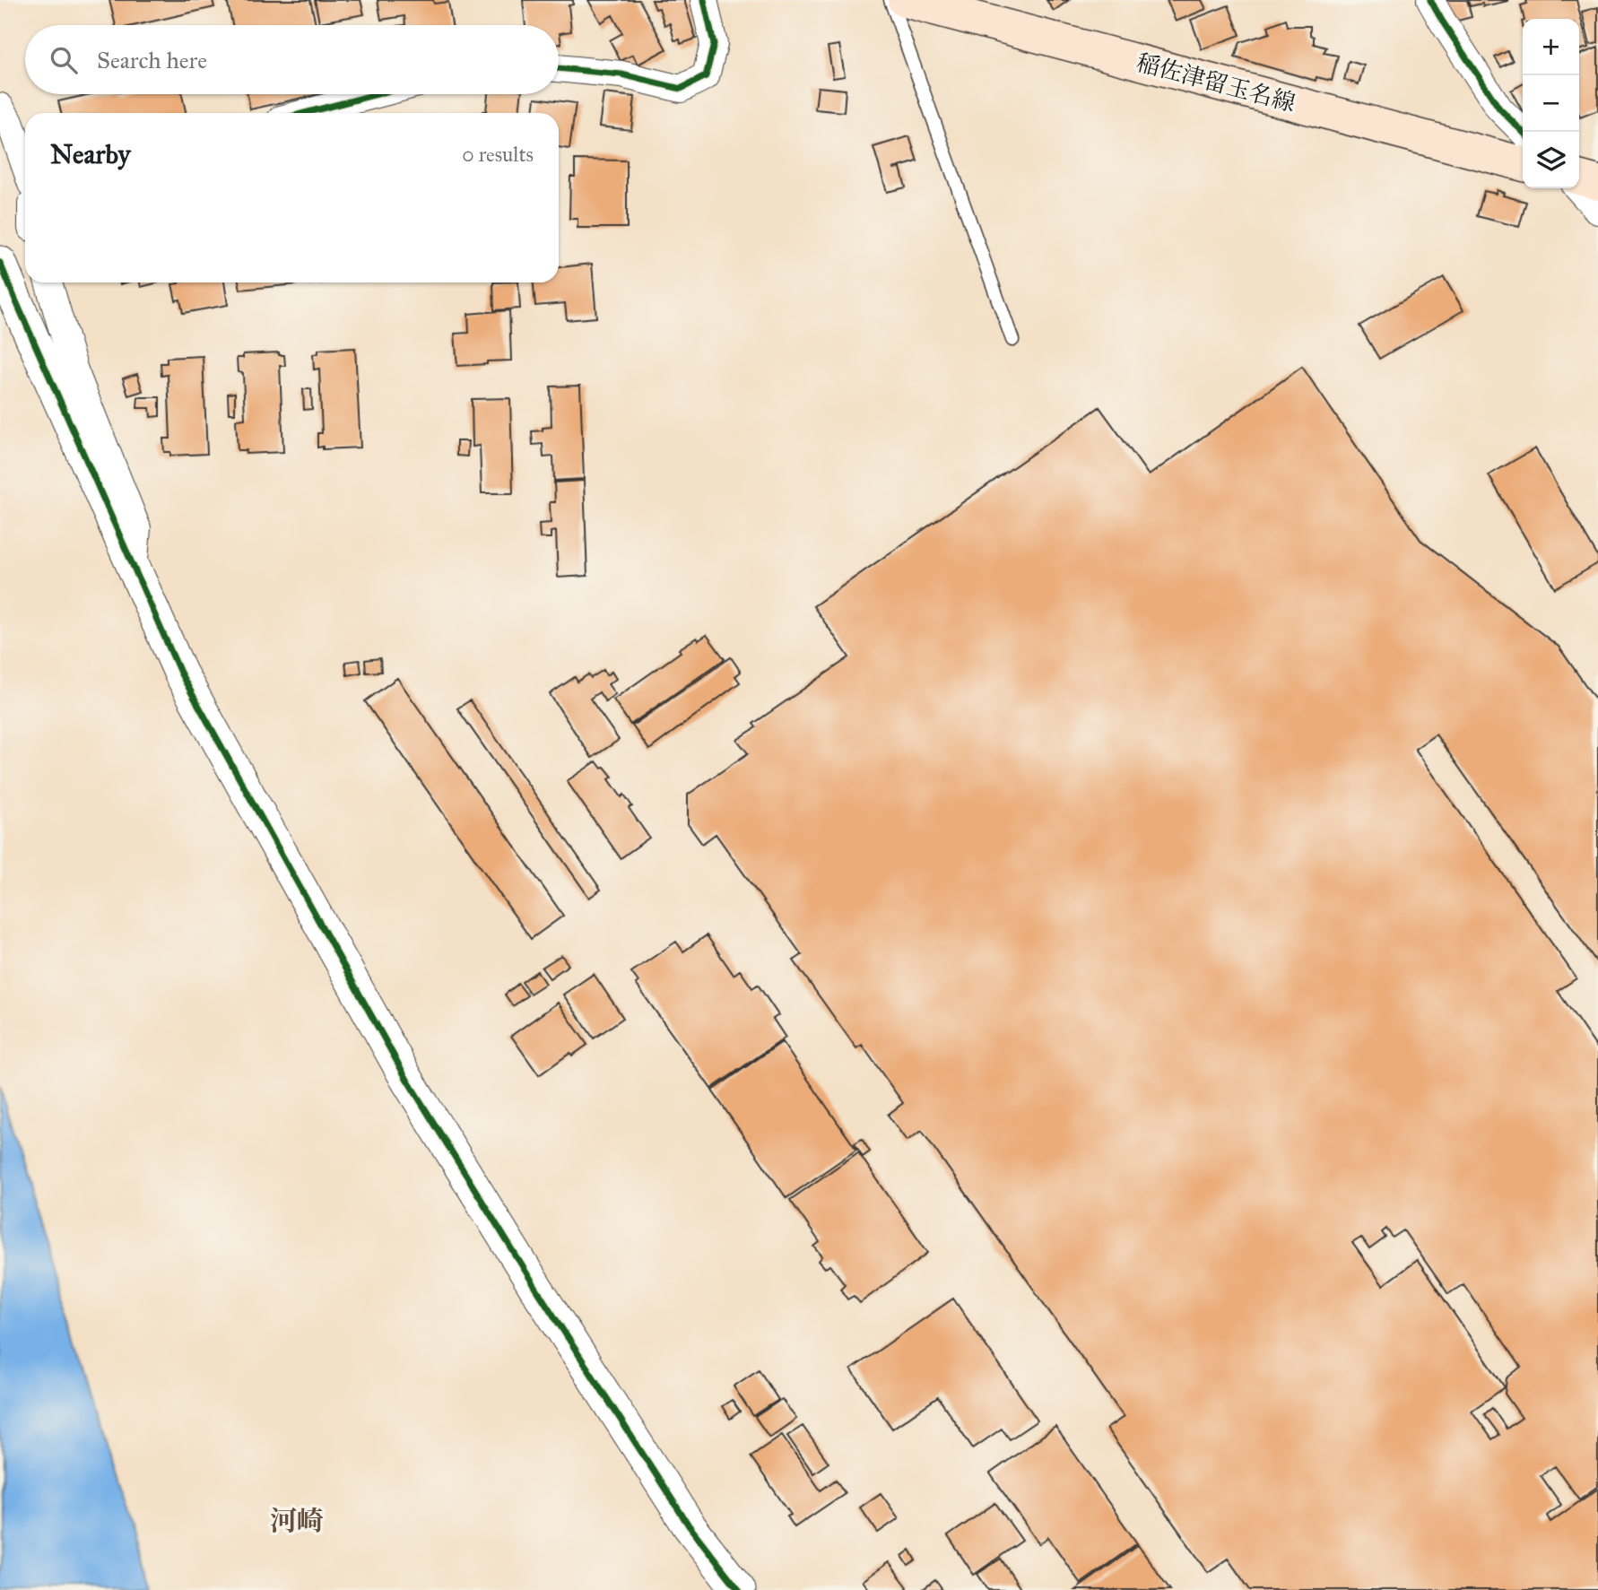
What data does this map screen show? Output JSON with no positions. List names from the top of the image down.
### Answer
{
  "streets": {
    "main road": ["稲佐津留玉名線"]
  },
  "districts": ["河崎"],
  "page": {
    "map_buttons": ["+", "−"],
    "search": "Search here",
    "heading": ["Nearby", "0 results"]
  }
}
